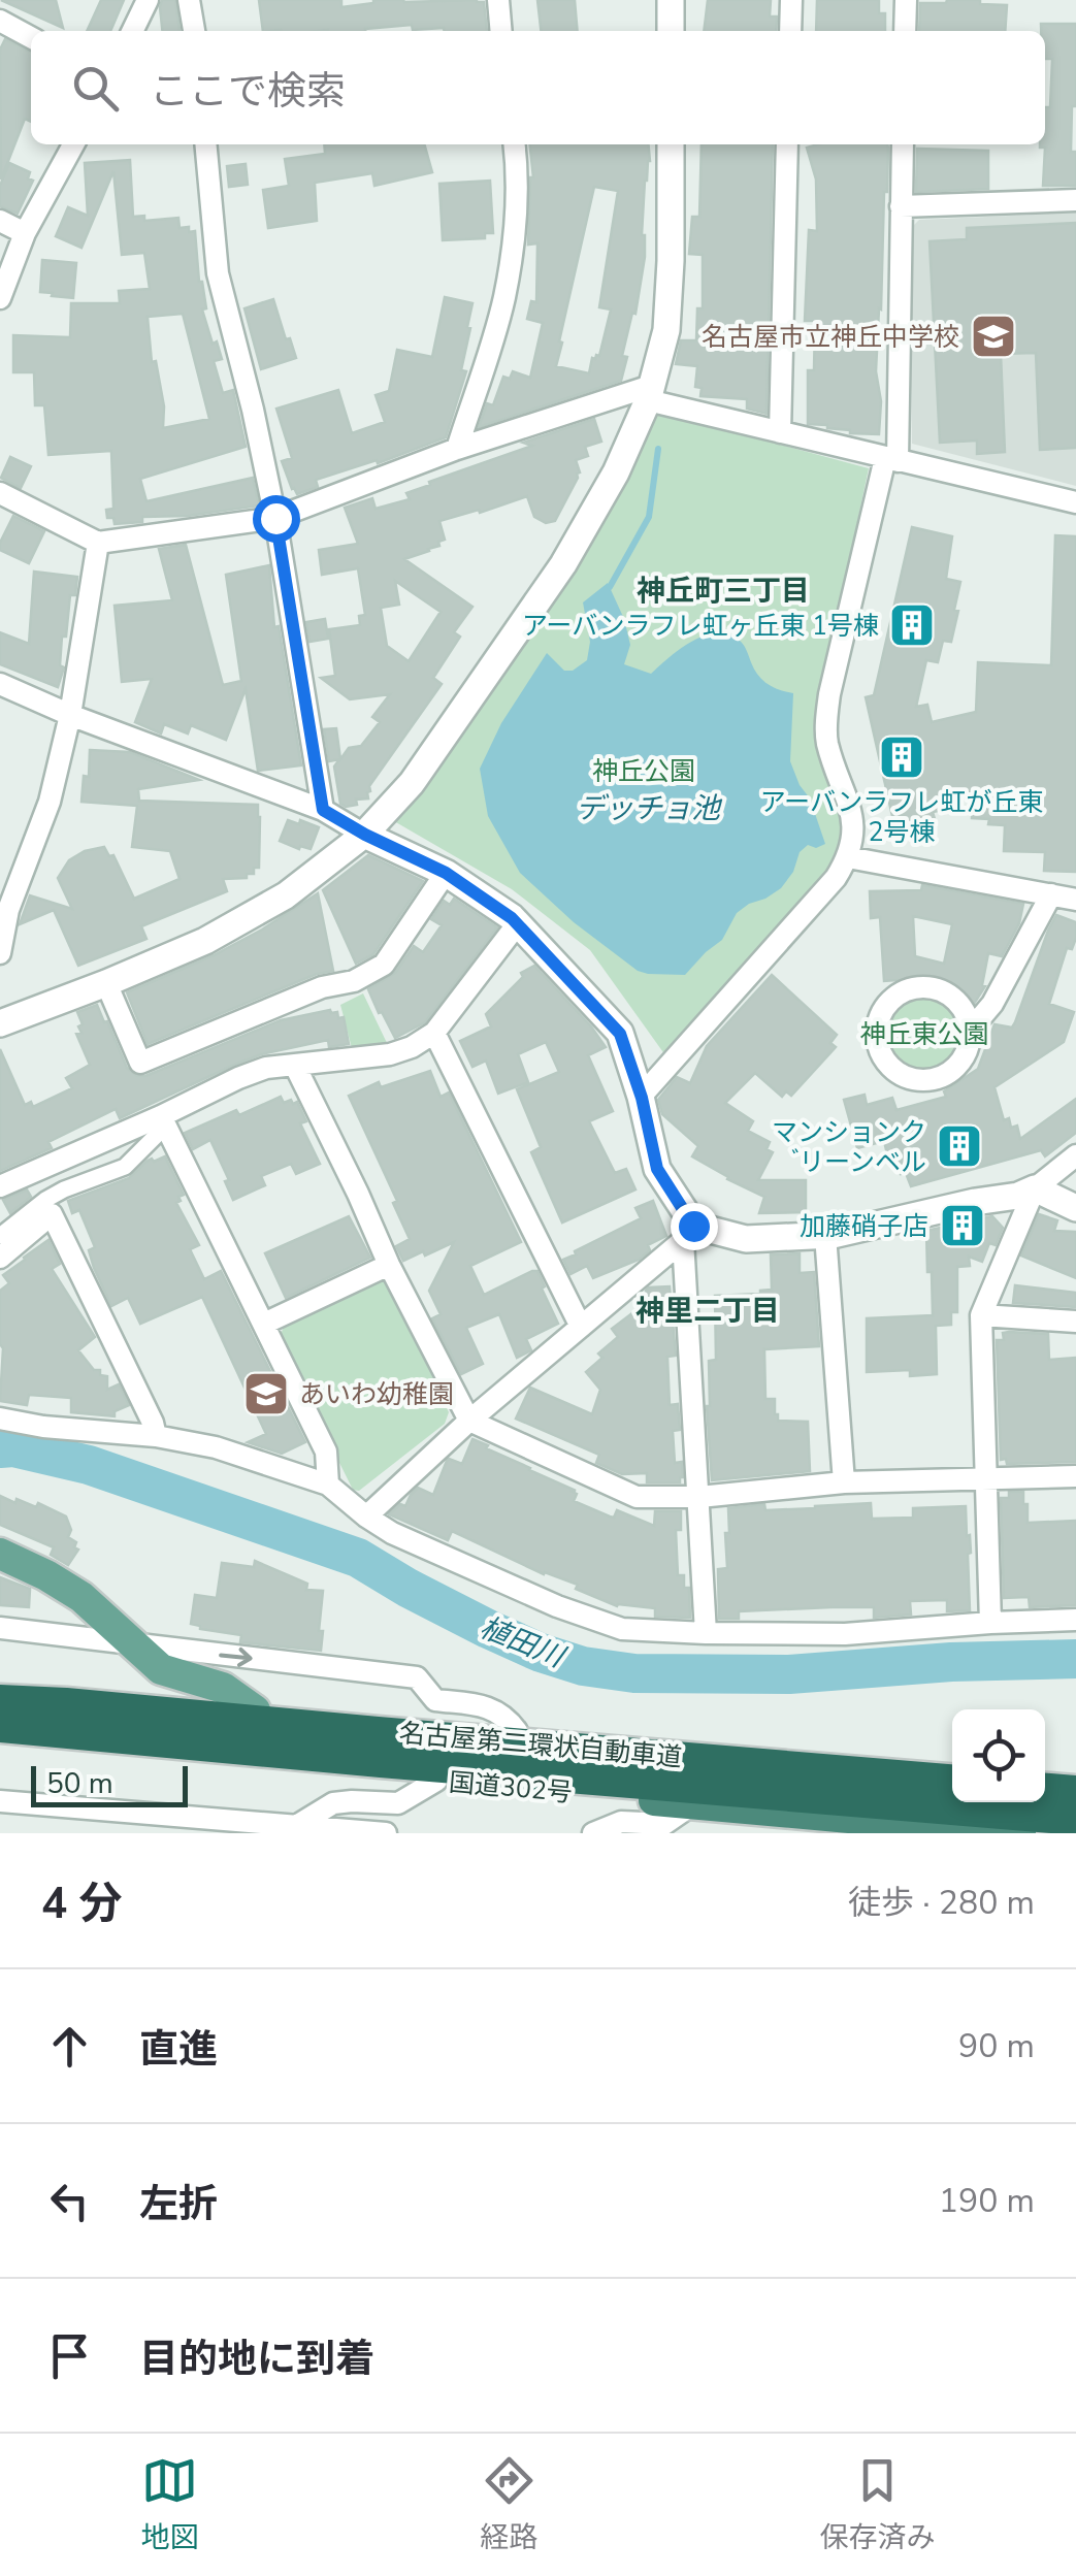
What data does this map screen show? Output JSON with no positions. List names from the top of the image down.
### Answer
{
  "streets": {
    "highway": ["名古屋第二環状自動車道", "国道302号"]
  },
  "districts": ["神丘町三丁目", "神里二丁目"],
  "water": ["デッチョ池", "植田川"],
  "parks": ["神丘公園", "神丘東公園"],
  "places": {
    "school or university": ["名古屋市立神丘中学校", "あいわ幼稚園"],
    "building": [
      "アーバンラフレ虹ヶ丘東 1号棟",
      "アーバンラフレ虹が丘東 2号棟",
      "マンションク ゙リーンベル",
      "加藤硝子店"
    ]
  },
  "scale_bar": "50 m",
  "page": {
    "search": "ここで検索",
    "scale": "50 m",
    "heading": ["4 分", "徒歩 · 280 m"],
    "list": [
      ["直進", "90 m"],
      ["左折", "190 m"],
      "目的地に到着"
    ],
    "nav": ["地図", "経路", "保存済み"]
  }
}
